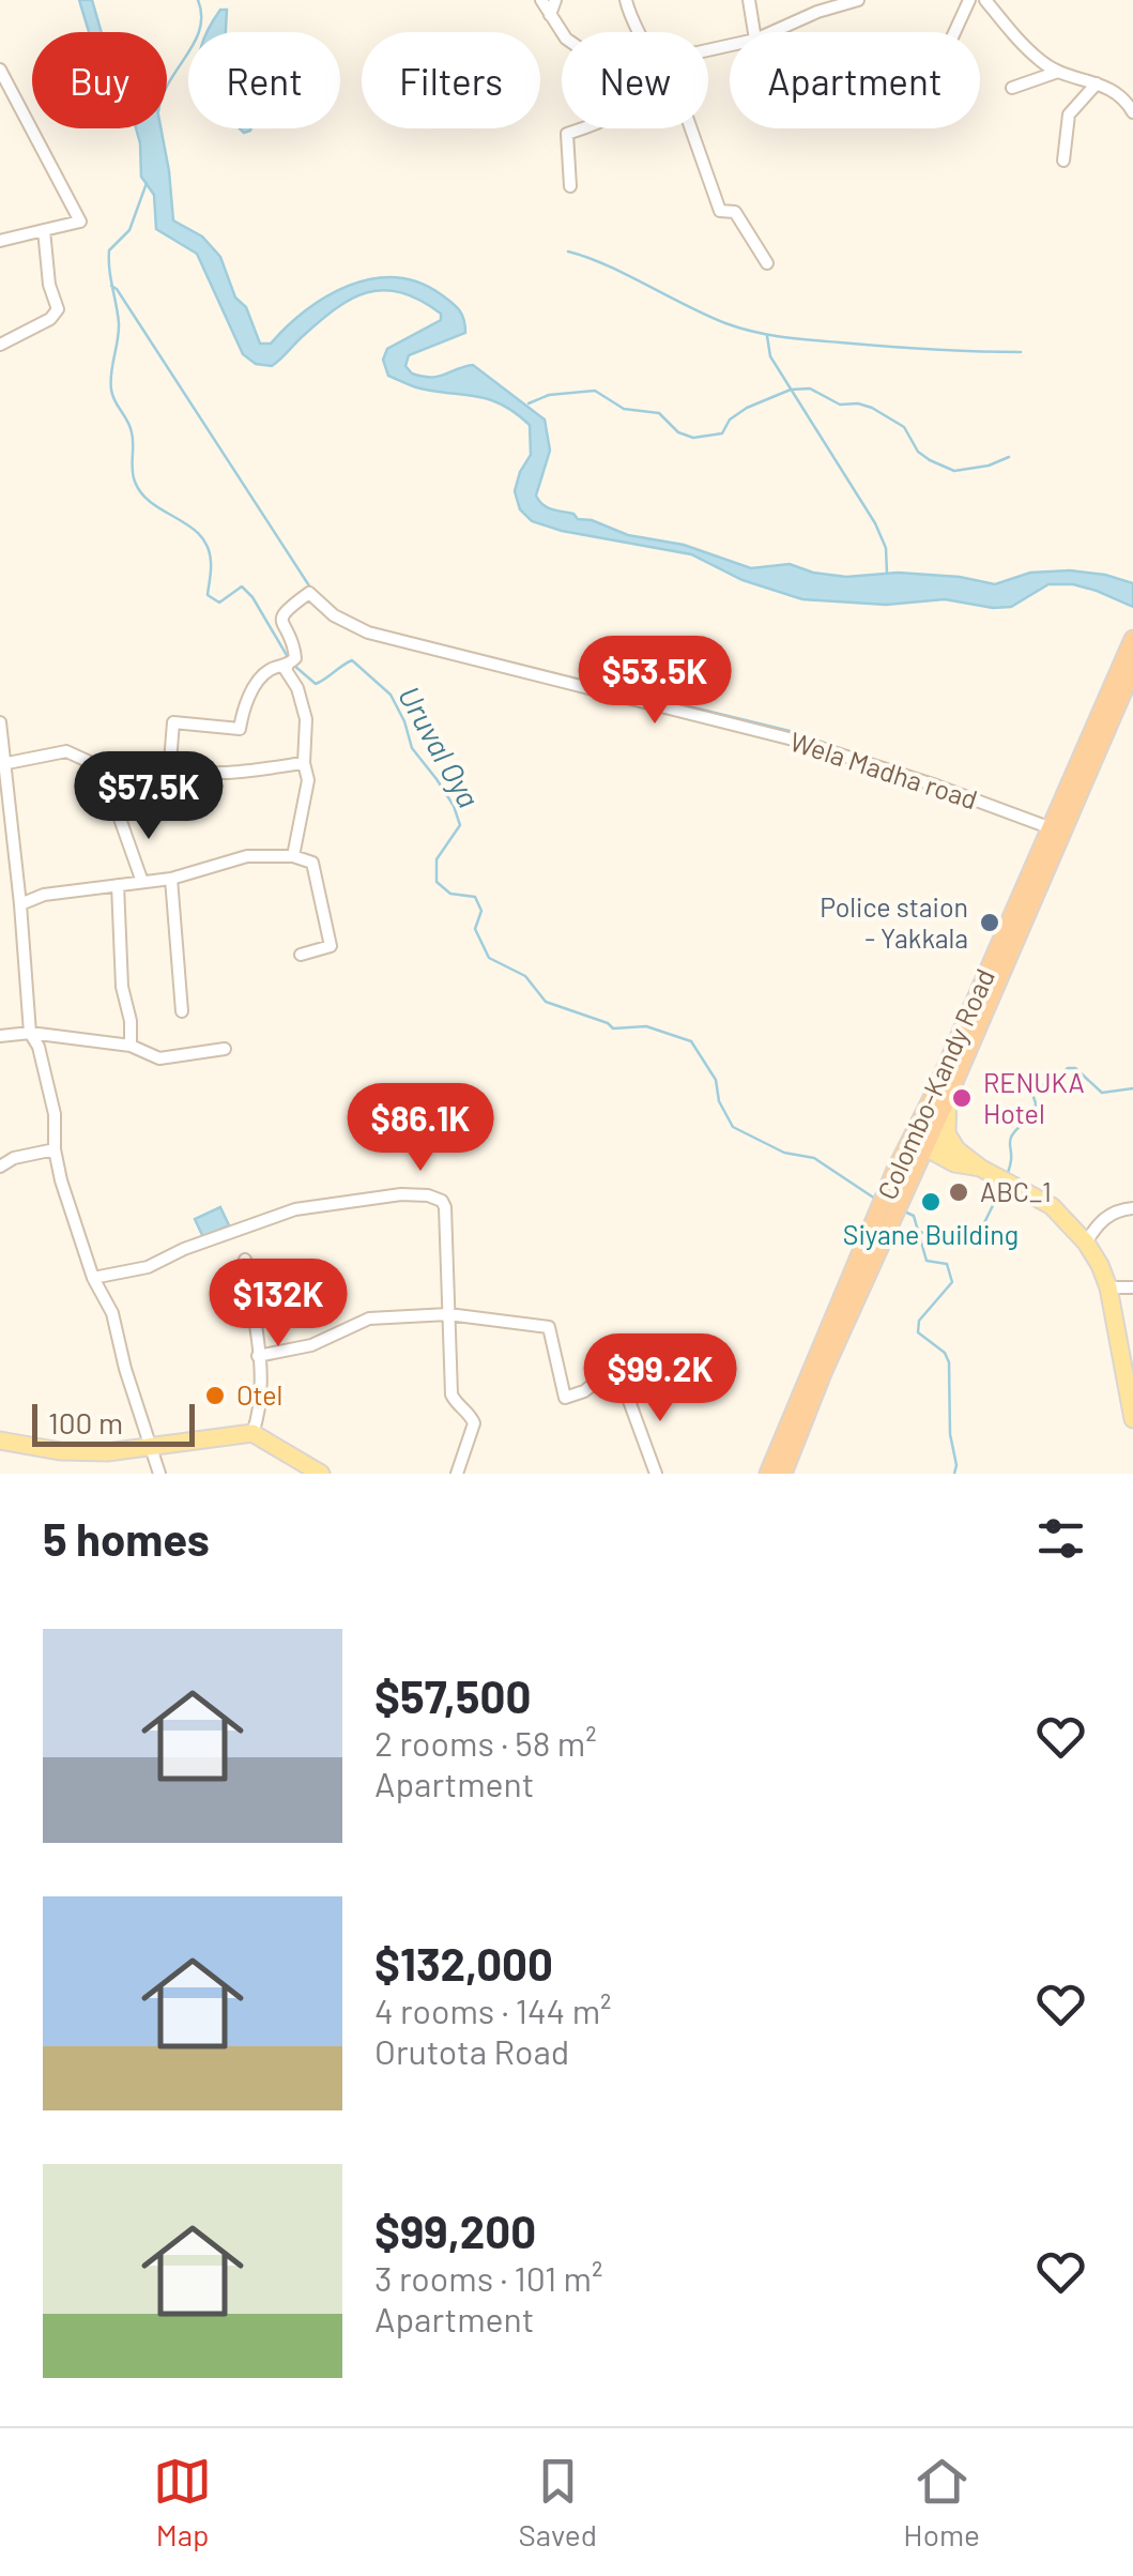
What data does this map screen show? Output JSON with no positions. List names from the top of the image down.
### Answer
{
  "streets": {
    "highway": ["Colombo-Kandy Road"],
    "street": ["Wela Madha road"]
  },
  "crossings": [
    ["Wela Madha road", "Colombo-Kandy Road"]
  ],
  "water": ["Uruval Oya"],
  "places": [
    "Police staion - Yakkala",
    "RENUKA Hotel",
    "ABC_1",
    "Siyane Building",
    "Otel"
  ],
  "scale_bar": "100 m",
  "page": {
    "chip": [
      "Buy",
      "Rent",
      "Filters",
      "New",
      "Apartment"
    ],
    "price": [
      "$53.5K",
      "$57.5K",
      "$86.1K",
      "$132K",
      "$99.2K"
    ],
    "scale": "100 m",
    "heading": "5 homes",
    "list": [
      {
        "name": "$57,500",
        "note": "2 rooms · 58 m² · Apartment"
      },
      {
        "name": "$132,000",
        "note": "4 rooms · 144 m² · Orutota Road"
      },
      {
        "name": "$99,200",
        "note": "3 rooms · 101 m² · Apartment"
      }
    ],
    "tabs": ["Map", "Saved", "Home"]
  }
}
